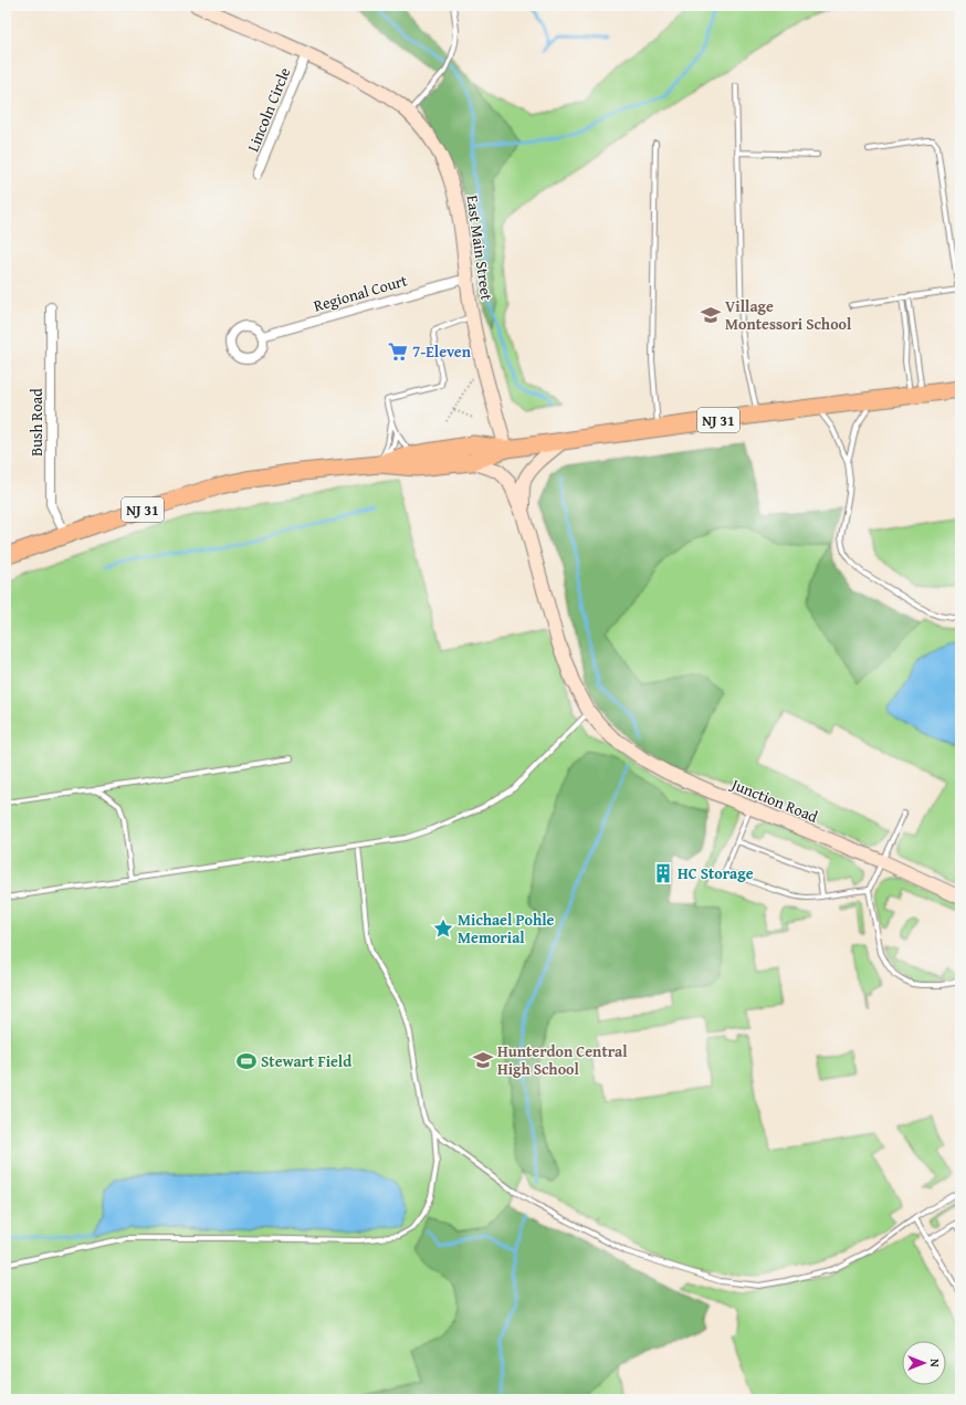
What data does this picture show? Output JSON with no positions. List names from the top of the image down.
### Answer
{
  "streets": {
    "highway": ["NJ 31"],
    "street": [
      "Lincoln Circle",
      "East Main Street",
      "Regional Court",
      "Bush Road",
      "Junction Road"
    ]
  },
  "crossings": [
    ["Lincoln Circle", "East Main Street"],
    ["East Main Street", "Regional Court"],
    ["East Main Street", "NJ 31"],
    ["NJ 31", "Bush Road"]
  ],
  "places": {
    "school or university": ["Village Montessori School", "Hunterdon Central High School"],
    "supermarket": ["7-Eleven"],
    "building": ["HC Storage"],
    "place": ["Michael Pohle Memorial"],
    "sports": ["Stewart Field"]
  },
  "north": "right"
}
